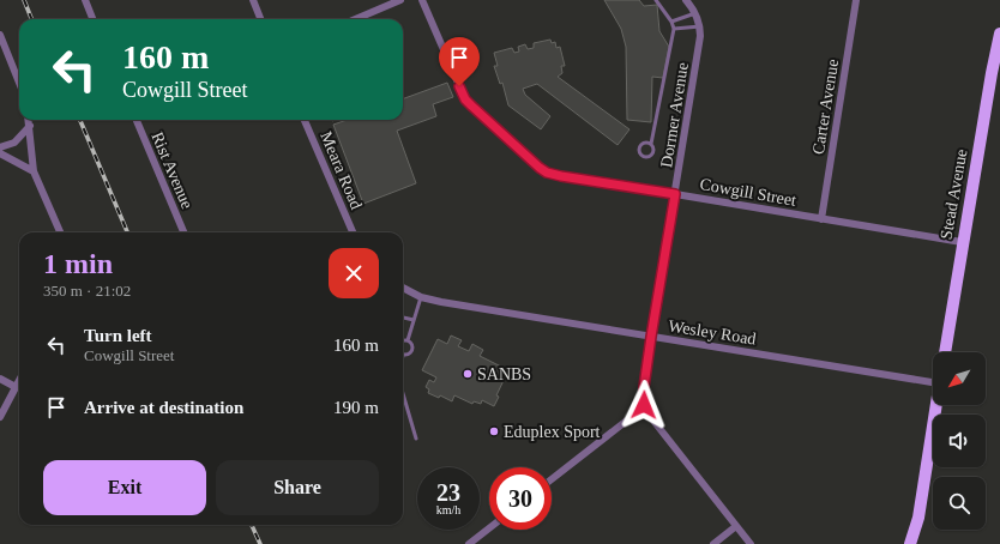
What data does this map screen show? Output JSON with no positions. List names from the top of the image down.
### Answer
{
  "streets": {
    "main road": ["Stead Avenue"],
    "street": [
      "Carter Avenue",
      "Dormer Avenue",
      "Rist Avenue",
      "Meara Road",
      "Cowgill Street",
      "Wesley Road"
    ]
  },
  "crossings": [
    ["Carter Avenue", "Cowgill Street"],
    ["Dormer Avenue", "Cowgill Street"],
    ["Dormer Avenue", "Wesley Road"],
    ["Cowgill Street", "Stead Avenue"]
  ],
  "places": ["SANBS", "Eduplex Sport"],
  "north": "bottom left",
  "page": {
    "turn": ["160 m", "Cowgill Street"],
    "heading": ["1 min", "350 m · 21:02"],
    "list": [
      {
        "name": "Turn left",
        "note": "Cowgill Street",
        "value": "160 m"
      },
      {
        "name": "Arrive at destination",
        "value": "190 m"
      }
    ],
    "buttons": ["Exit", "Share"],
    "speed": "23 km/h",
    "limit": "30"
  }
}
